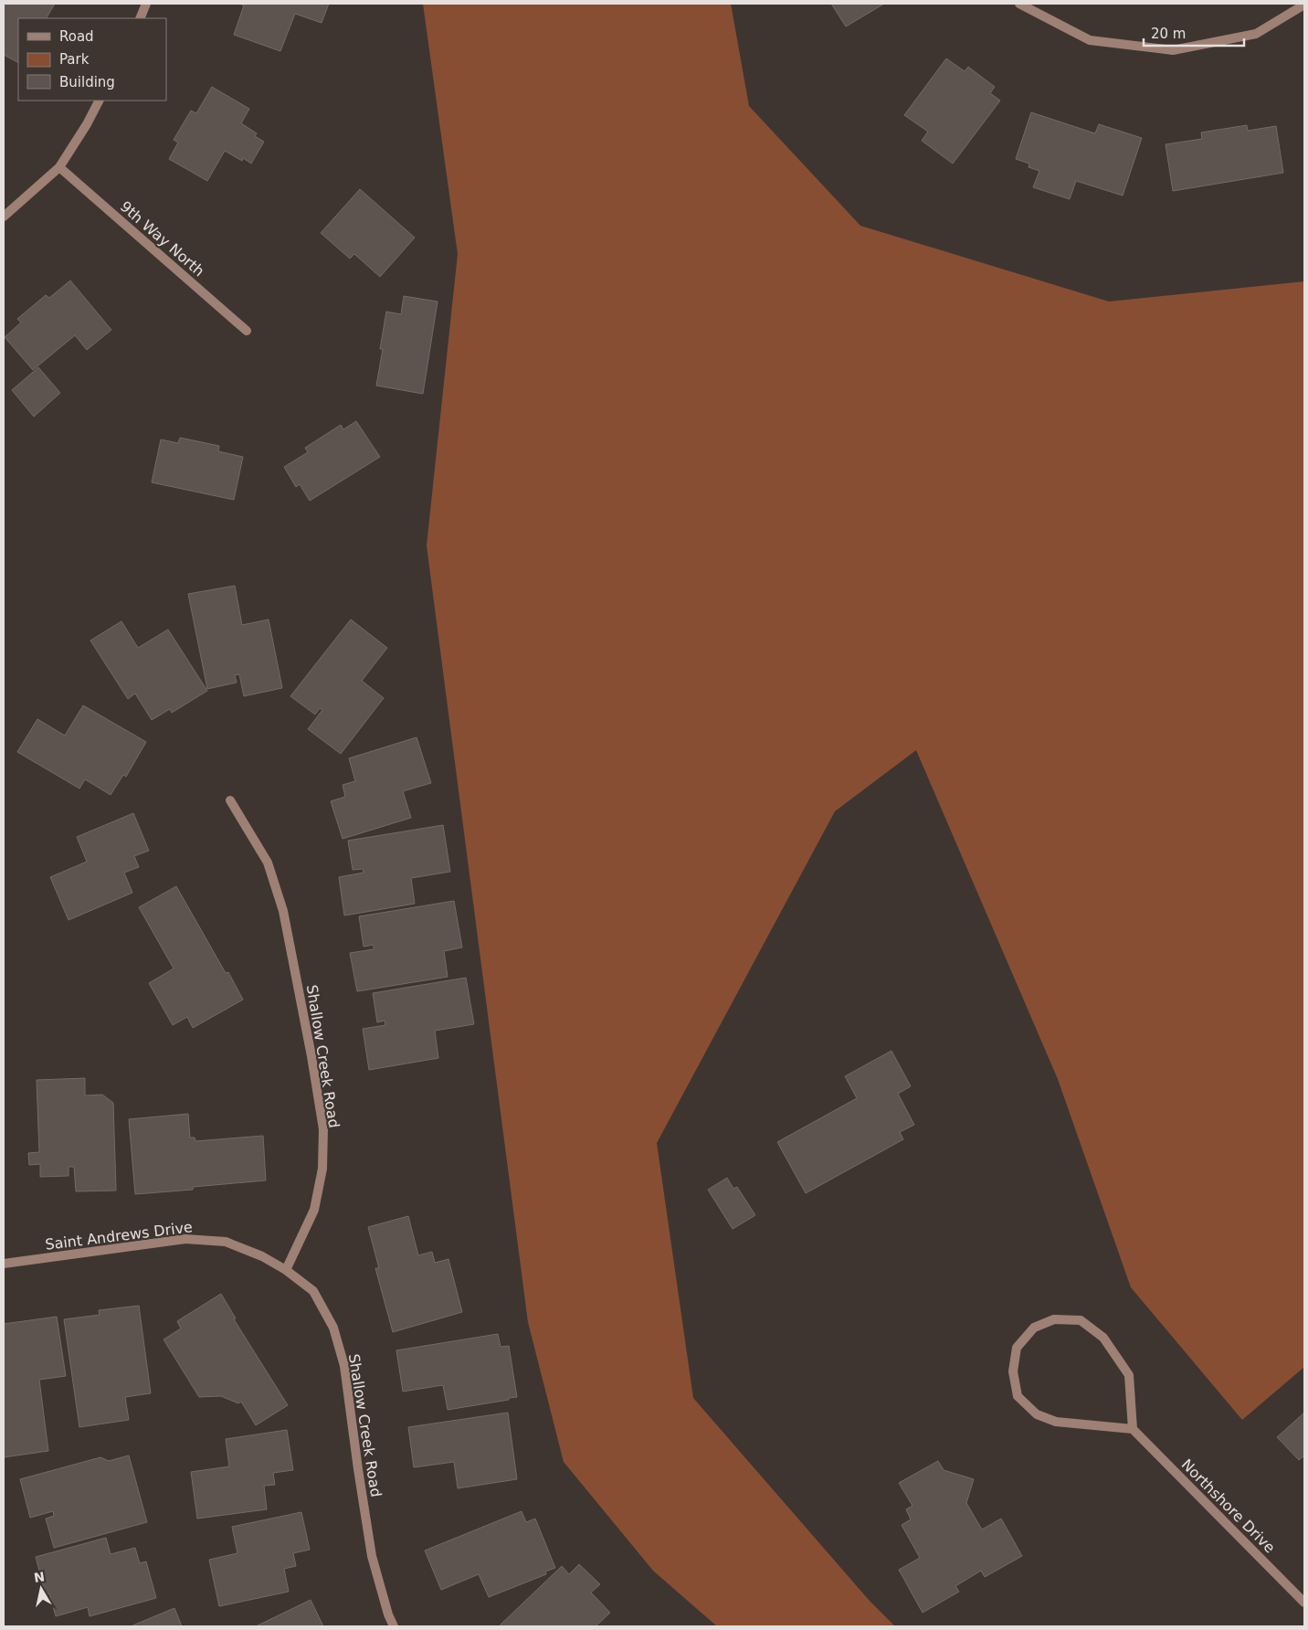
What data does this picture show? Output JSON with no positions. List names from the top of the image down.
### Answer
{
  "streets": {
    "street": [
      "9th Way North",
      "Shallow Creek Road",
      "Saint Andrews Drive",
      "Northshore Drive"
    ]
  },
  "crossings": [
    ["Shallow Creek Road", "Saint Andrews Drive"]
  ],
  "legend": ["Road", "Park", "Building"],
  "scale_bar": "20 m",
  "north": "top"
}
